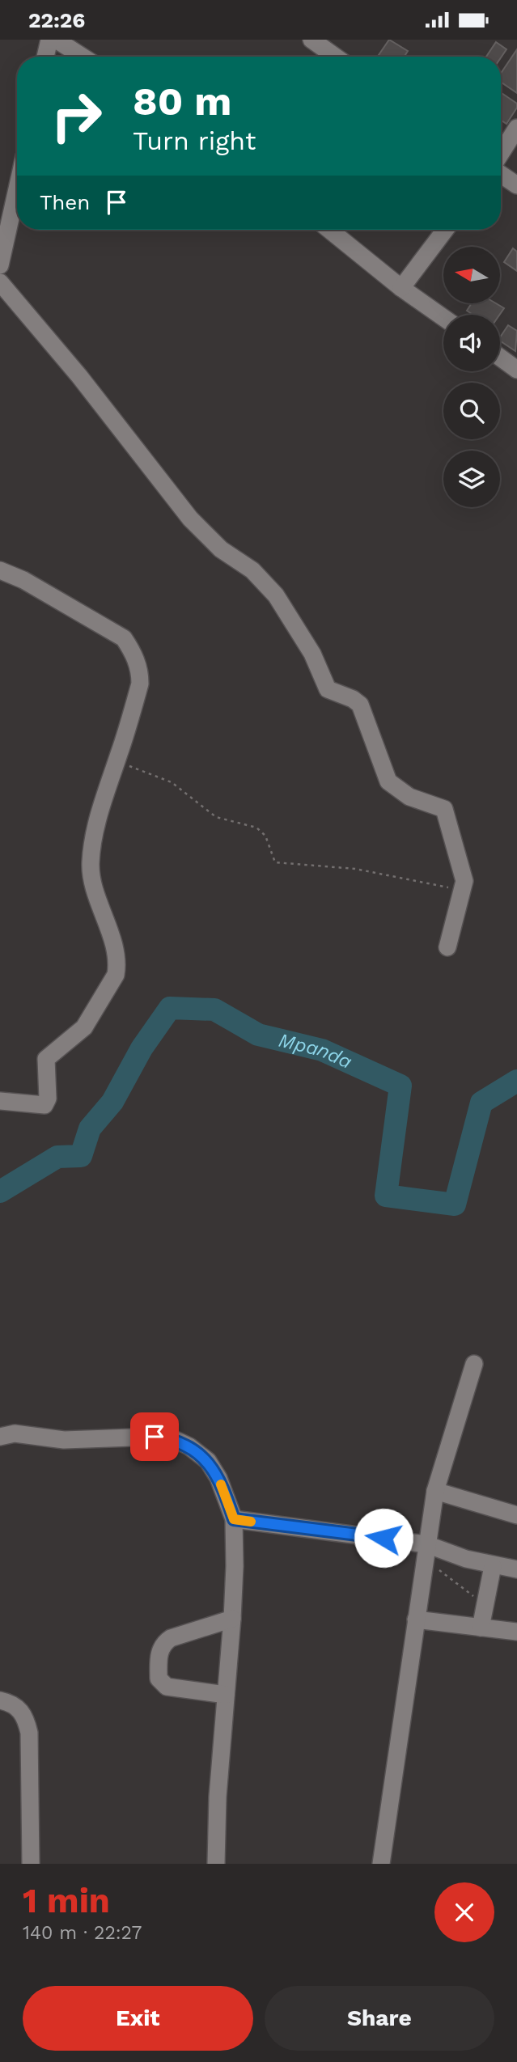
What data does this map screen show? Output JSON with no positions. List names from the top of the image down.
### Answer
{
  "water": ["Mpanda"],
  "north": "left",
  "page": {
    "status": "22:26",
    "turn": ["80 m", "Turn right"],
    "then": "Then",
    "heading": ["1 min", "140 m · 22:27"],
    "buttons": ["Exit", "Share"]
  }
}
